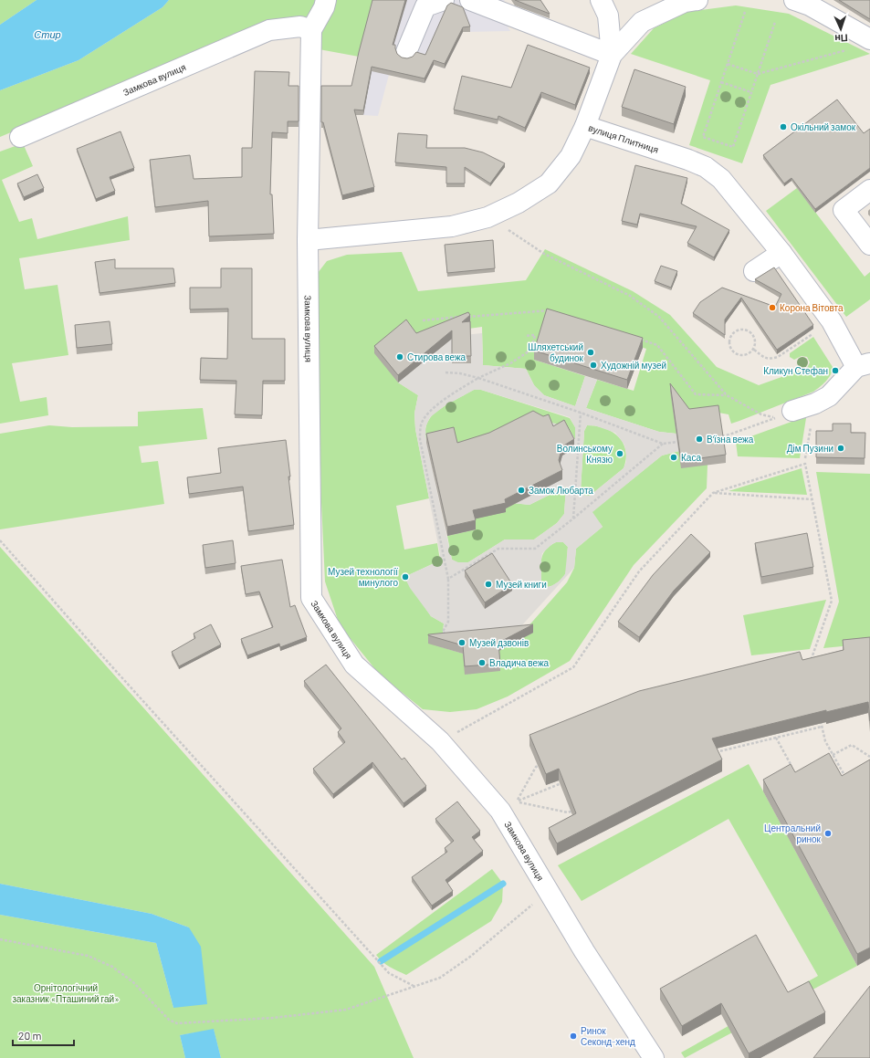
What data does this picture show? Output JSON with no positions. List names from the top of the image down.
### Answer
{
  "streets": {
    "street": ["Замкова вулиця", "вулиця Плитниця"]
  },
  "crossings": [
    ["Замкова вулиця", "вулиця Плитниця"]
  ],
  "water": ["Стир"],
  "parks": ["Орнітологічний заказник «Пташиний гай»"],
  "places": [
    "Окільний замок",
    "Корона Вітовта",
    "Шляхетський будинок",
    "Стирова вежа",
    "Художній музей",
    "Кликун Стефан",
    "В'їзна вежа",
    "Дім Пузини",
    "Волинському Князю",
    "Каса",
    "Замок Любарта",
    "Музей технології минулого",
    "Музей книги",
    "Музей дзвонів",
    "Владича вежа",
    "Центральний ринок",
    "Ринок Секонд-хенд"
  ],
  "scale_bar": "20 m",
  "north": "bottom"
}
